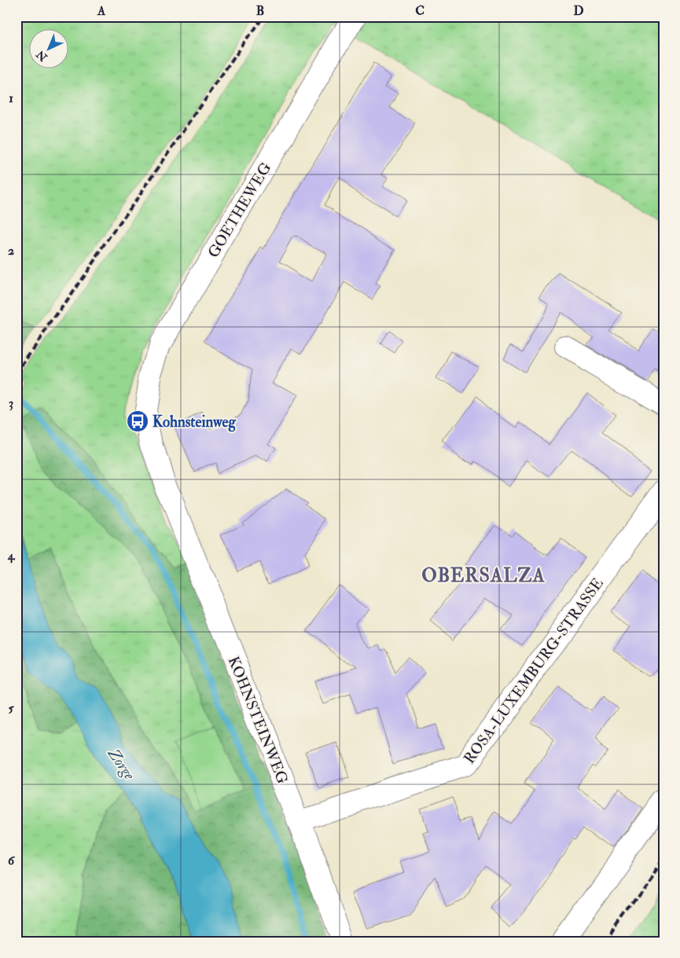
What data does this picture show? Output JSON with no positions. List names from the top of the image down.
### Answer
{
  "streets": {
    "street": ["GOETHEWEG", "ROSA-LUXEMBURG-STRASSE", "KOHNSTEINWEG"]
  },
  "crossings": [
    ["GOETHEWEG", "KOHNSTEINWEG"],
    ["ROSA-LUXEMBURG-STRASSE", "KOHNSTEINWEG"]
  ],
  "districts": ["OBERSALZA"],
  "water": ["Zorge"],
  "places": {
    "bus stop": ["Kohnsteinweg"]
  },
  "north": "bottom left",
  "grid": {
    "columns": [
      "A",
      "B",
      "C",
      "D"
    ],
    "rows": [
      "1",
      "2",
      "3",
      "4",
      "5",
      "6"
    ]
  }
}
